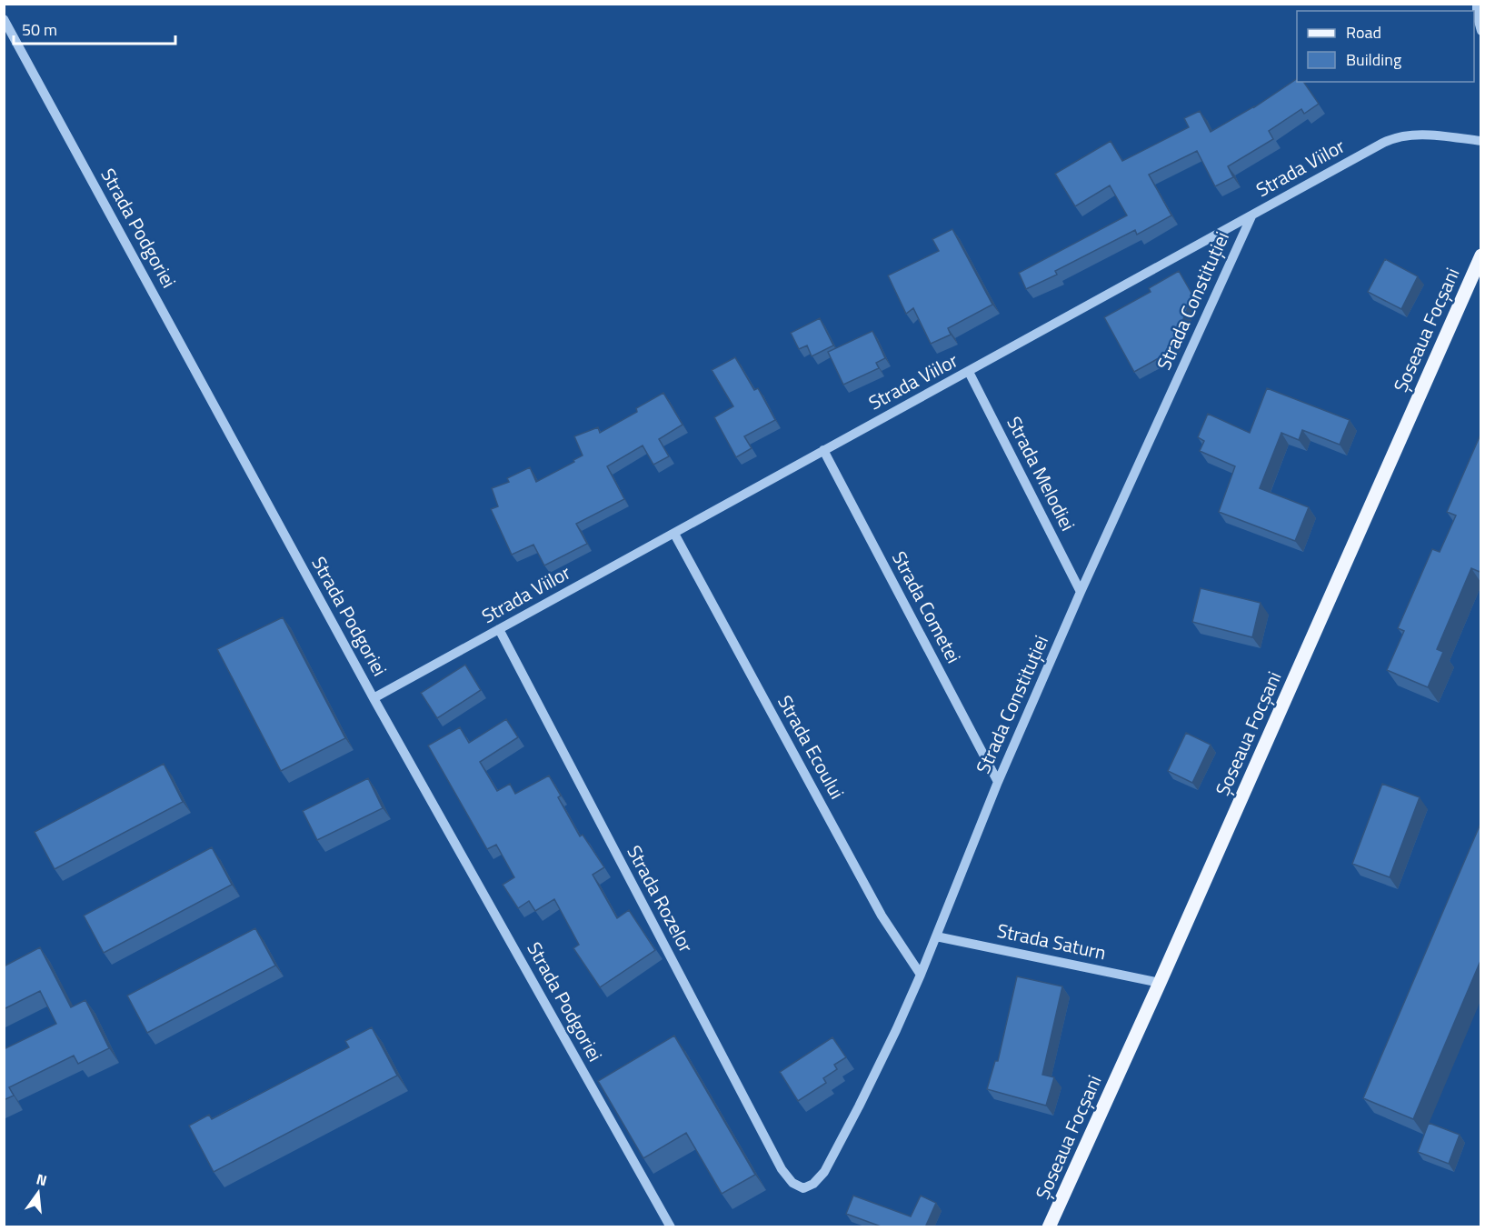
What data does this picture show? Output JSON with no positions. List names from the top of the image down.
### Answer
{
  "streets": {
    "main road": ["Șoseaua Focșani"],
    "street": [
      "Strada Viilor",
      "Strada Podgoriei",
      "Strada Constituției",
      "Strada Melodiei",
      "Strada Cometei",
      "Strada Ecoului",
      "Strada Rozelor",
      "Strada Saturn"
    ]
  },
  "crossings": [
    ["Strada Viilor", "Strada Podgoriei"],
    ["Strada Viilor", "Strada Constituției"],
    ["Strada Viilor", "Strada Melodiei"],
    ["Strada Viilor", "Strada Cometei"],
    ["Strada Viilor", "Strada Ecoului"],
    ["Strada Viilor", "Strada Rozelor"],
    ["Strada Constituției", "Strada Melodiei"],
    ["Strada Constituției", "Strada Cometei"],
    ["Strada Constituției", "Strada Ecoului"],
    ["Strada Constituției", "Strada Rozelor"],
    ["Strada Constituției", "Strada Saturn"],
    ["Șoseaua Focșani", "Strada Saturn"]
  ],
  "legend": ["Road", "Building"],
  "scale_bar": "50 m",
  "north": "top"
}
